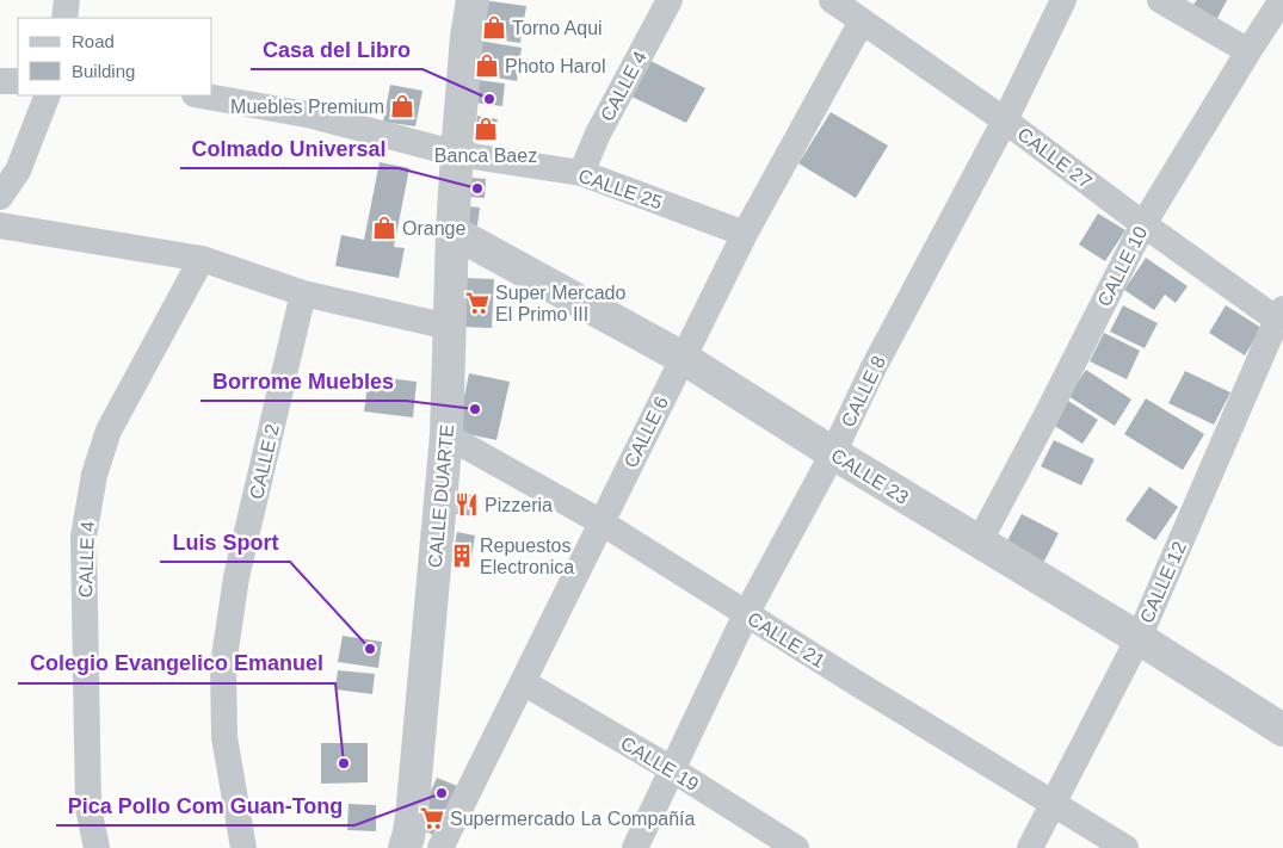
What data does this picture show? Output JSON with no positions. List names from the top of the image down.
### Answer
{
  "streets": {
    "street": [
      "CALLE 4",
      "CALLE 27",
      "CALLE 25",
      "CALLE 10",
      "CALLE 8",
      "CALLE 6",
      "CALLE 2",
      "CALLE 23",
      "CALLE DUARTE",
      "CALLE 12",
      "CALLE 21",
      "CALLE 19"
    ]
  },
  "crossings": [
    ["CALLE 4", "CALLE 25"],
    ["CALLE 27", "CALLE 10"],
    ["CALLE 27", "CALLE 8"],
    ["CALLE 27", "CALLE 6"],
    ["CALLE 27", "CALLE 12"],
    ["CALLE 25", "CALLE 6"],
    ["CALLE 25", "CALLE DUARTE"],
    ["CALLE 10", "CALLE 23"],
    ["CALLE 8", "CALLE 23"],
    ["CALLE 8", "CALLE 21"],
    ["CALLE 8", "CALLE 19"],
    ["CALLE 6", "CALLE 23"],
    ["CALLE 6", "CALLE 21"],
    ["CALLE 6", "CALLE 19"],
    ["CALLE 23", "CALLE DUARTE"],
    ["CALLE 23", "CALLE 12"],
    ["CALLE DUARTE", "CALLE 21"],
    ["CALLE 12", "CALLE 21"]
  ],
  "places": {
    "shop": [
      "Torno Aqui",
      "Photo Harol",
      "Muebles Premium",
      "Banca Baez",
      "Orange"
    ],
    "other": [
      "Casa del Libro",
      "Colmado Universal",
      "Borrome Muebles",
      "Luis Sport",
      "Colegio Evangelico Emanuel",
      "Pica Pollo Com Guan-Tong"
    ],
    "supermarket": ["Super Mercado El Primo III", "Supermercado La Compañía"],
    "restaurant": ["Pizzeria"],
    "building": ["Repuestos Electronica"]
  },
  "legend": ["Road", "Building"]
}
